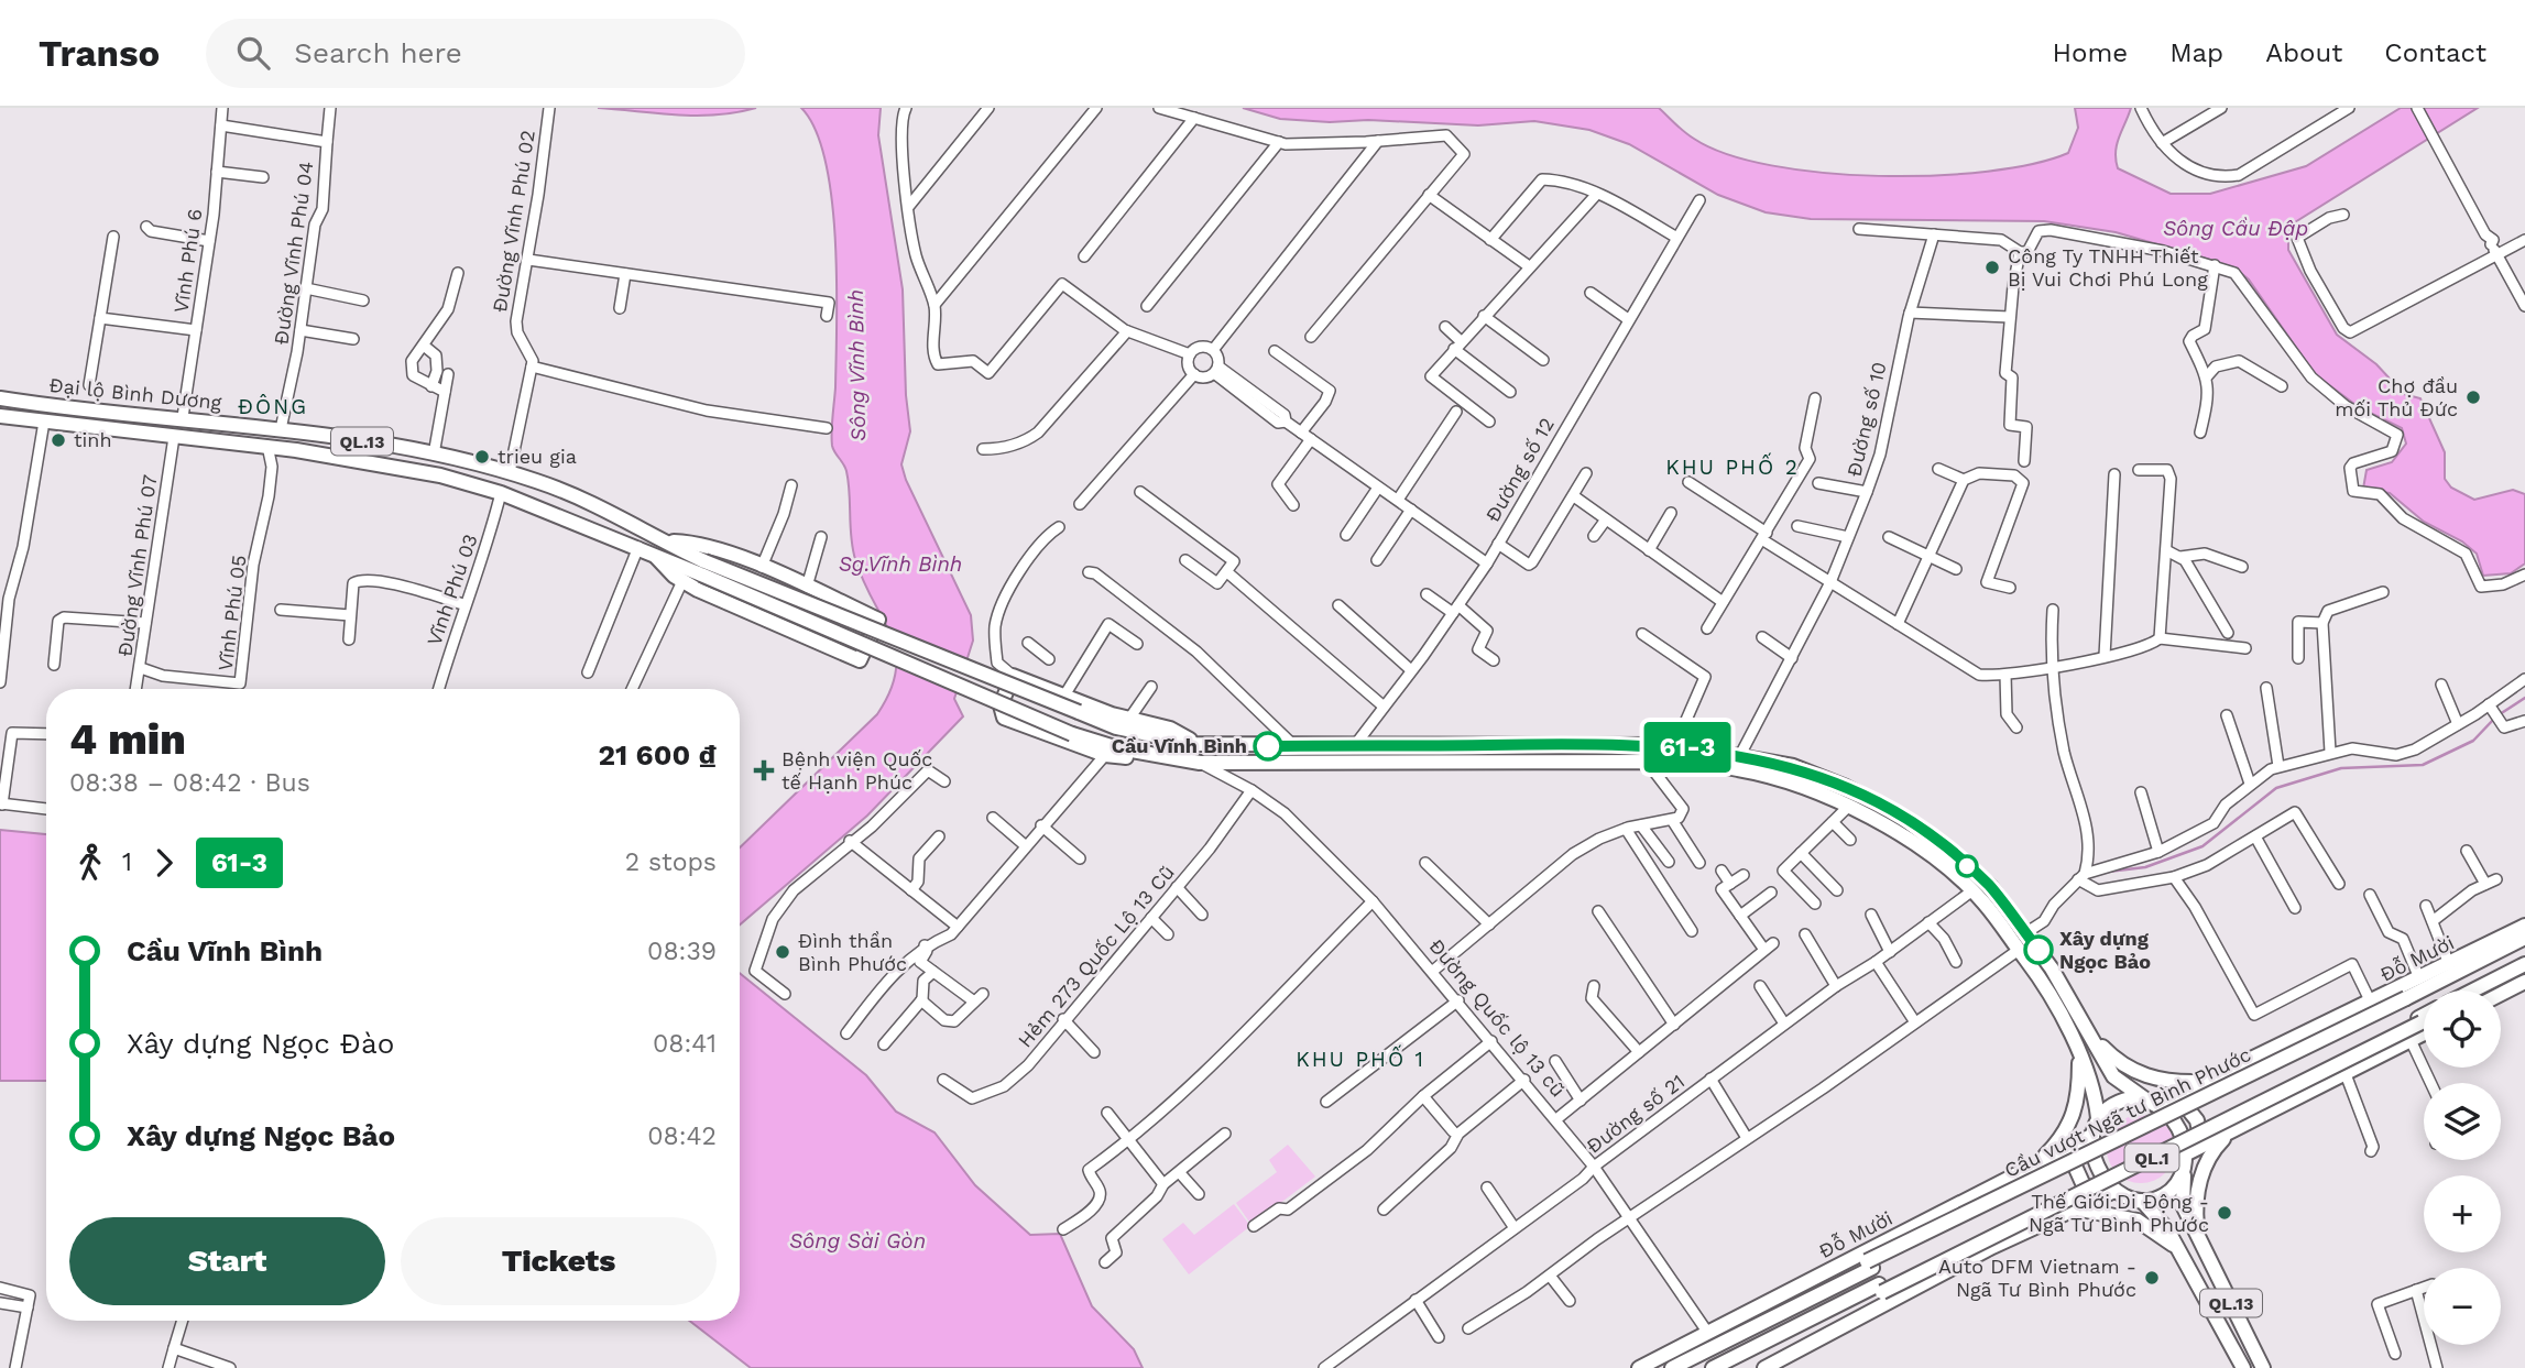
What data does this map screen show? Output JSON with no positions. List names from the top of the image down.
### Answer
{
  "streets": {
    "highway": [
      "Đại lộ Bình Dương",
      "QL.13",
      "Đỗ Mười",
      "Cầu vượt Ngã tư Bình Phước",
      "QL.1"
    ],
    "street": [
      "Đường Vĩnh Phú 02",
      "Đường Vĩnh Phú 04",
      "Vĩnh Phú 6",
      "Đường số 10",
      "Đường số 12",
      "Đường Vĩnh Phú 07",
      "Vĩnh Phú 03",
      "Vĩnh Phú 05",
      "Hẻm 273 Quốc Lộ 13 Cũ",
      "Đường Quốc lộ 13 cũ",
      "Đường số 21"
    ]
  },
  "crossings": [
    ["Đường Vĩnh Phú 04", "Vĩnh Phú 6"],
    ["Đường Vĩnh Phú 04", "Đại lộ Bình Dương"],
    ["Vĩnh Phú 6", "Đại lộ Bình Dương"],
    ["Đại lộ Bình Dương", "QL.13"],
    ["Đại lộ Bình Dương", "Đường Vĩnh Phú 07"],
    ["Đại lộ Bình Dương", "Vĩnh Phú 03"],
    ["Đại lộ Bình Dương", "Vĩnh Phú 05"],
    ["Đường số 10", "QL.13"],
    ["QL.13", "Đường số 12"],
    ["QL.13", "Đỗ Mười"],
    ["QL.13", "Đường Quốc lộ 13 cũ"],
    ["QL.13", "Đường số 21"],
    ["QL.13", "QL.1"],
    ["Đường Vĩnh Phú 07", "Vĩnh Phú 05"],
    ["Hẻm 273 Quốc Lộ 13 Cũ", "Đường Quốc lộ 13 cũ"],
    ["Đỗ Mười", "Đường Quốc lộ 13 cũ"],
    ["Đỗ Mười", "Cầu vượt Ngã tư Bình Phước"],
    ["Đỗ Mười", "QL.1"],
    ["Đường Quốc lộ 13 cũ", "Đường số 21"]
  ],
  "districts": ["ĐÔNG", "KHU PHỐ 2", "KHU PHỐ 1"],
  "water": [
    "Sông Cầu Đập",
    "Sông Vĩnh Bình",
    "Sg.Vĩnh Bình",
    "Sông Sài Gòn"
  ],
  "places": {
    "other": [
      "Công Ty TNHH Thiết Bị Vui Chơi Phú Long",
      "Chợ đầu mối Thủ Đức",
      "tinh",
      "trieu gia",
      "Cầu Vĩnh Bình",
      "Xây dựng Ngọc Bảo",
      "Đình thần Bình Phước",
      "Thế Giới Di Động - Ngã Tư Bình Phước",
      "Auto DFM Vietnam - Ngã Tư Bình Phước"
    ],
    "health": ["Bệnh viện Quốc tế Hạnh Phúc"]
  },
  "lines": ["bus line 61-3"],
  "page": {
    "header": "Transo",
    "search": "Search here",
    "nav": [
      "Home",
      "Map",
      "About",
      "Contact"
    ],
    "on_map": "61-3",
    "heading": ["4 min", "08:38 – 08:42 · Bus", "21 600 ₫"],
    "legs": ["1", "61-3", "2 stops"],
    "list": [
      {
        "name": "Cầu Vĩnh Bình",
        "value": "08:39"
      },
      {
        "name": "Xây dựng Ngọc Đào",
        "value": "08:41"
      },
      {
        "name": "Xây dựng Ngọc Bảo",
        "value": "08:42"
      }
    ],
    "map_buttons": ["+", "−"],
    "buttons": ["Start", "Tickets"]
  }
}
